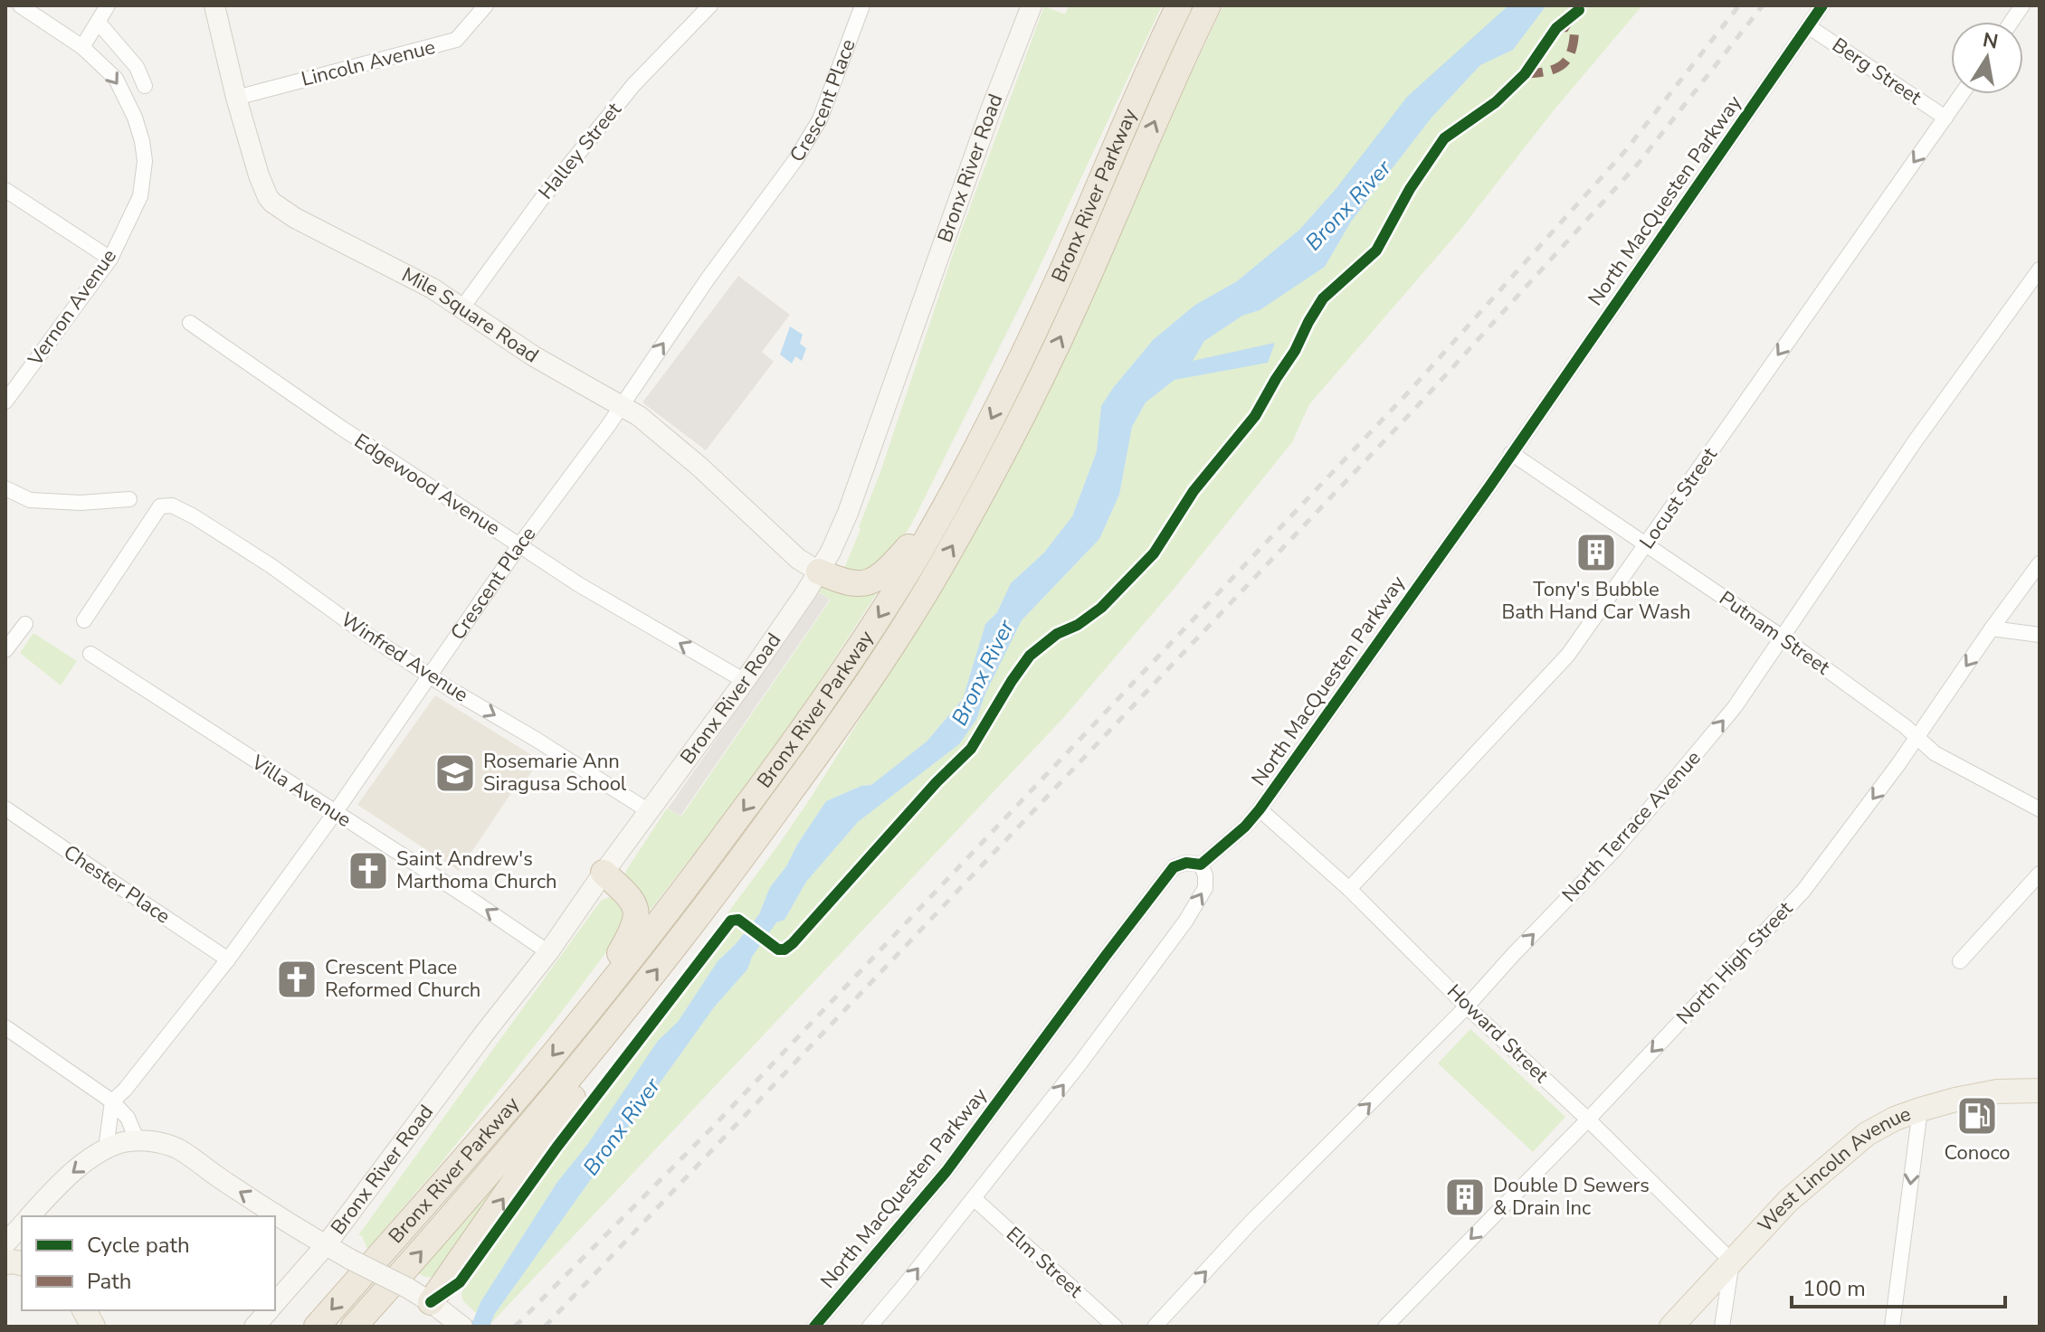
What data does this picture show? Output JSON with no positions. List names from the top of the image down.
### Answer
{
  "streets": {
    "highway": ["Bronx River Parkway"],
    "main road": ["West Lincoln Avenue"],
    "street": [
      "Lincoln Avenue",
      "Berg Street",
      "Crescent Place",
      "Halley Street",
      "Bronx River Road",
      "North MacQuesten Parkway",
      "Vernon Avenue",
      "Mile Square Road",
      "Edgewood Avenue",
      "Locust Street",
      "Putnam Street",
      "Winfred Avenue",
      "Villa Avenue",
      "North Terrace Avenue",
      "Chester Place",
      "North High Street",
      "Howard Street",
      "Elm Street"
    ]
  },
  "crossings": [
    ["Lincoln Avenue", "Mile Square Road"],
    ["Berg Street", "North MacQuesten Parkway"],
    ["Berg Street", "Locust Street"],
    ["Crescent Place", "Mile Square Road"],
    ["Crescent Place", "Edgewood Avenue"],
    ["Crescent Place", "Winfred Avenue"],
    ["Crescent Place", "Villa Avenue"],
    ["Crescent Place", "Chester Place"],
    ["Halley Street", "Mile Square Road"],
    ["Bronx River Road", "Mile Square Road"],
    ["Bronx River Road", "Edgewood Avenue"],
    ["Bronx River Road", "Winfred Avenue"],
    ["Bronx River Road", "Villa Avenue"],
    ["North MacQuesten Parkway", "Putnam Street"],
    ["North MacQuesten Parkway", "Howard Street"],
    ["Locust Street", "Putnam Street"],
    ["Locust Street", "Howard Street"],
    ["Putnam Street", "North Terrace Avenue"],
    ["Putnam Street", "North High Street"],
    ["North Terrace Avenue", "Howard Street"],
    ["North High Street", "Howard Street"],
    ["Howard Street", "West Lincoln Avenue"]
  ],
  "one_way": [
    "Crescent Place",
    "Vernon Avenue",
    "Edgewood Avenue",
    "Locust Street",
    "Winfred Avenue",
    "Villa Avenue",
    "North Terrace Avenue",
    "North High Street"
  ],
  "water": ["Bronx River"],
  "places": {
    "building": ["Tony's Bubble Bath Hand Car Wash", "Double D Sewers & Drain Inc"],
    "school or university": ["Rosemarie Ann Siragusa School"],
    "church": ["Saint Andrew's Marthoma Church", "Crescent Place Reformed Church"],
    "fuel station": ["Conoco"]
  },
  "legend": ["Cycle path", "Path"],
  "scale_bar": "100 m",
  "north": "top"
}
